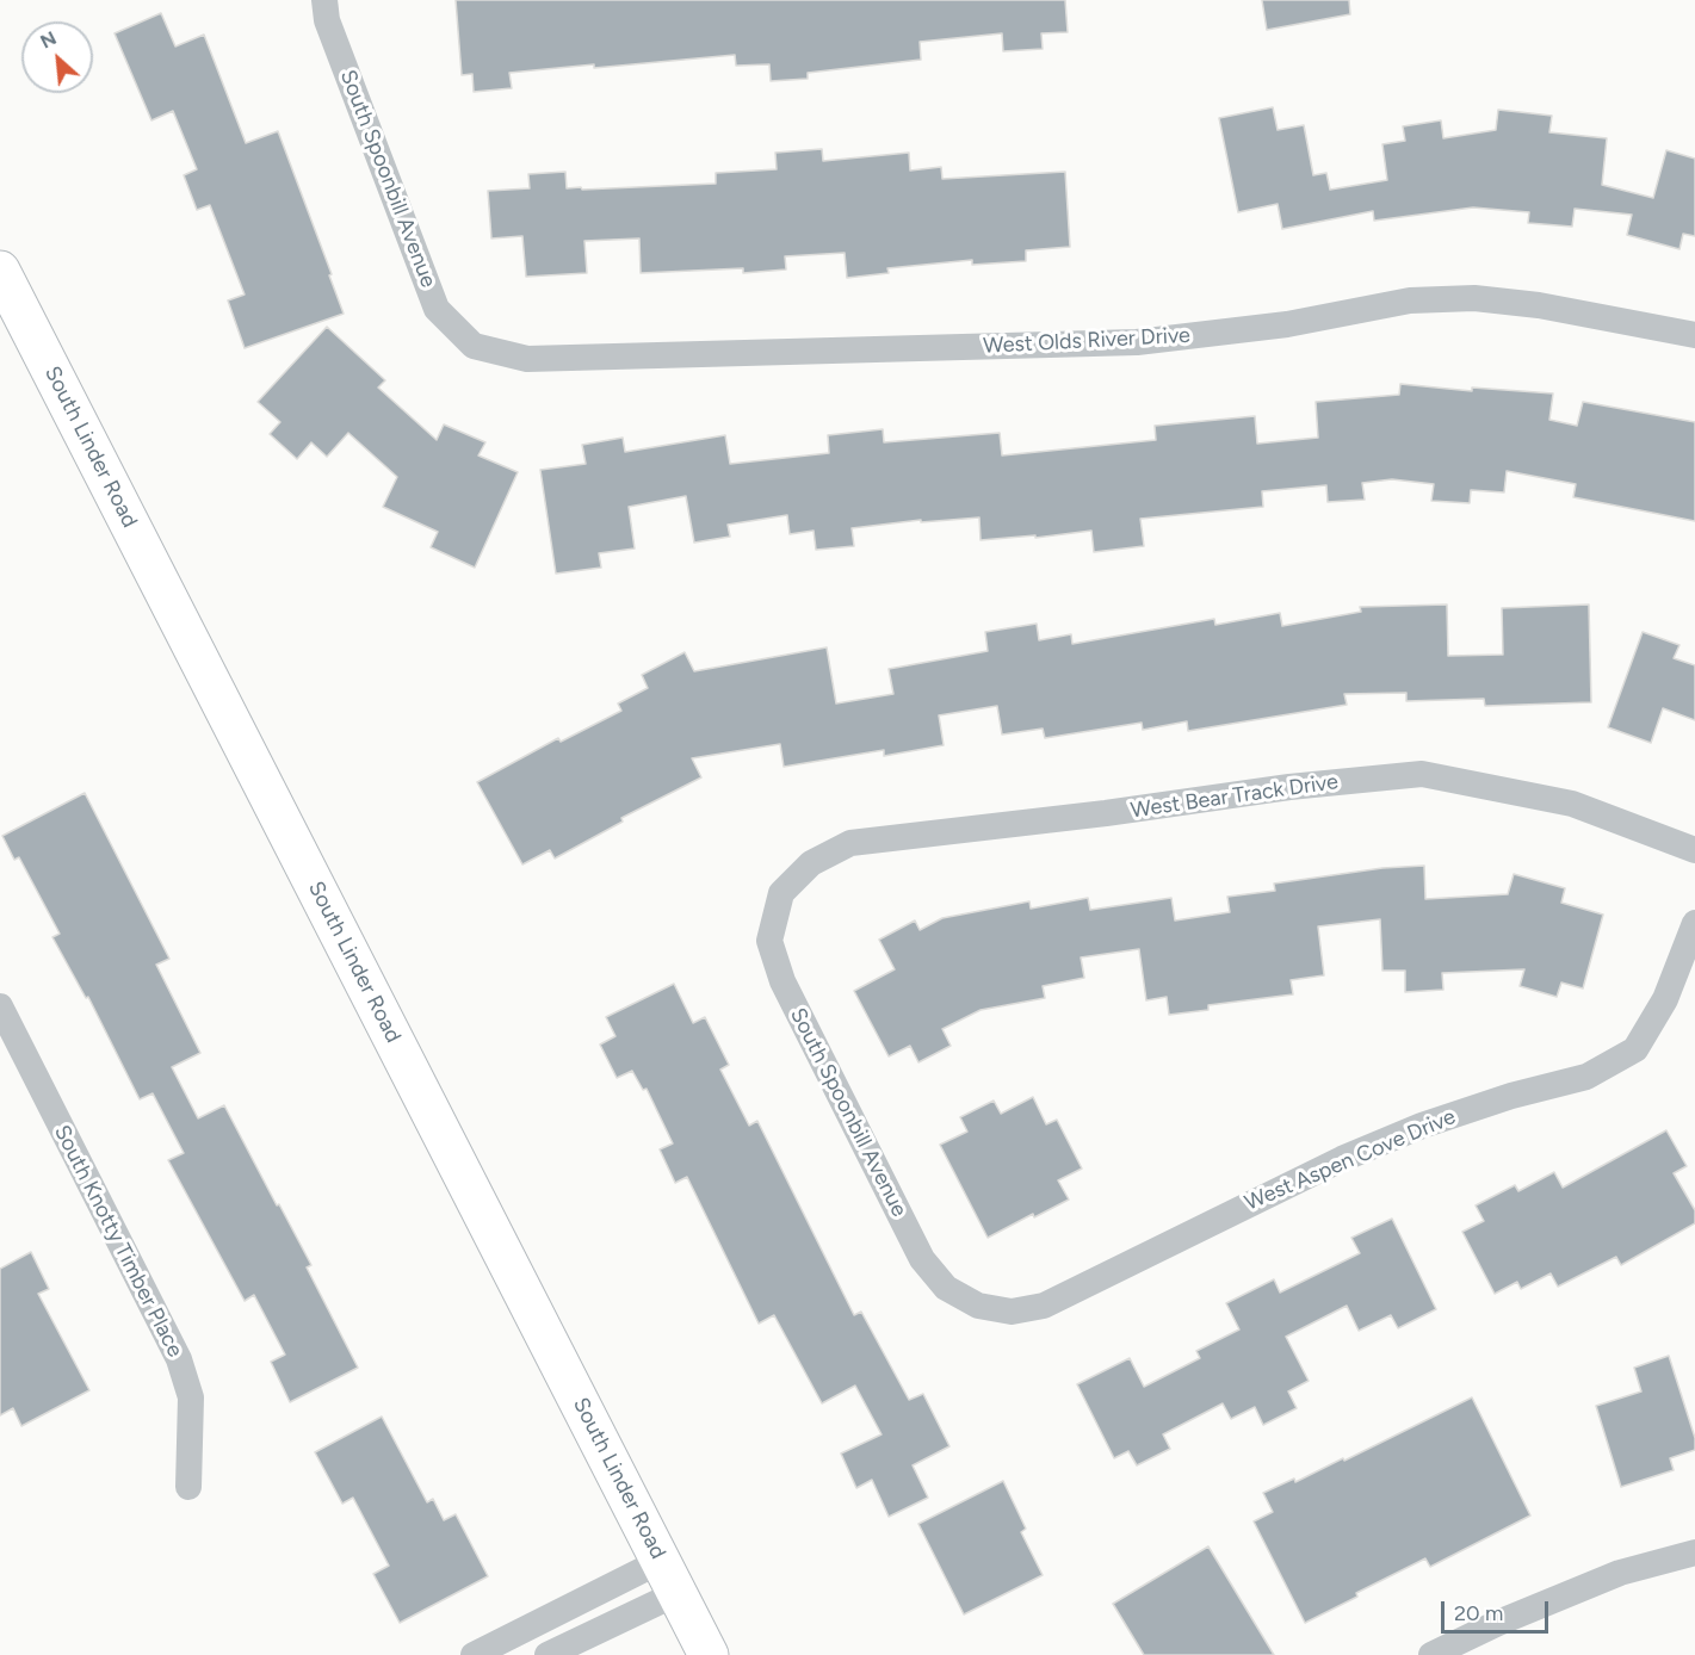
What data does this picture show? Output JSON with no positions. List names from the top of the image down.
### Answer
{
  "streets": {
    "street": [
      "South Spoonbill Avenue",
      "West Olds River Drive",
      "South Linder Road",
      "West Bear Track Drive",
      "West Aspen Cove Drive",
      "South Knotty Timber Place"
    ]
  },
  "crossings": [
    ["South Spoonbill Avenue", "West Olds River Drive"],
    ["South Spoonbill Avenue", "West Bear Track Drive"],
    ["South Spoonbill Avenue", "West Aspen Cove Drive"]
  ],
  "scale_bar": "20 m",
  "north": "top left"
}
